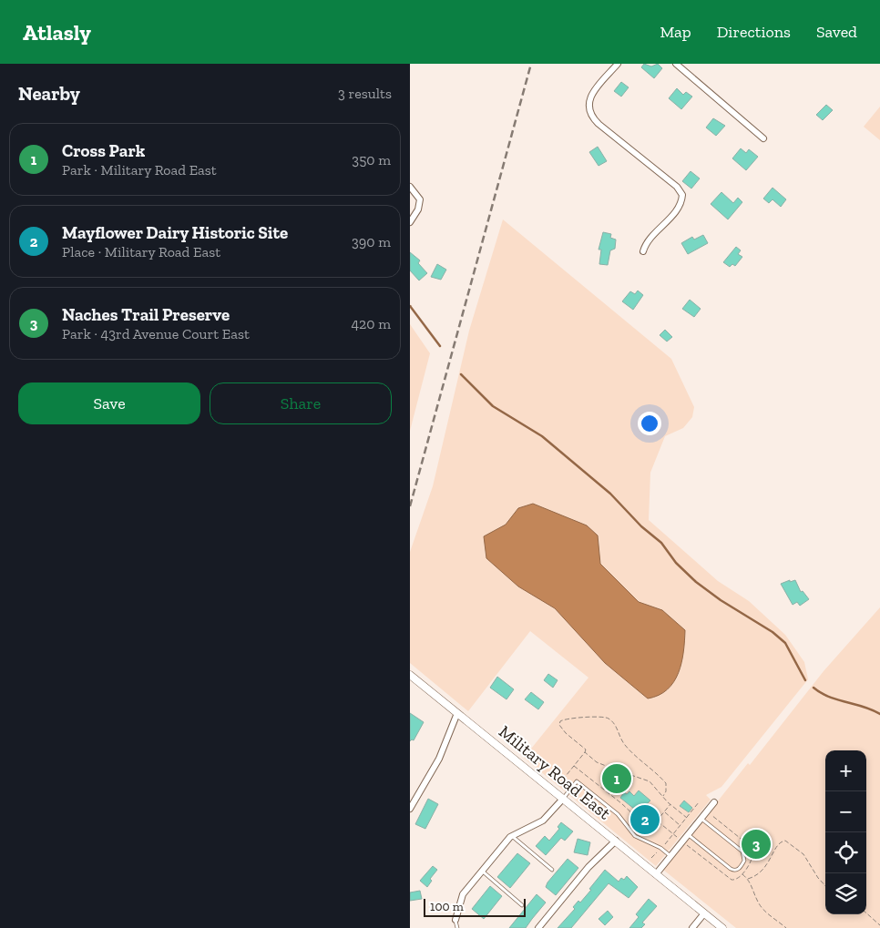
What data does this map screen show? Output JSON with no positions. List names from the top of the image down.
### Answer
{
  "streets": {
    "street": ["Military Road East"]
  },
  "scale_bar": "100 m",
  "page": {
    "header": "Atlasly",
    "nav": ["Map", "Directions", "Saved"],
    "heading": ["Nearby", "3 results"],
    "list": [
      {
        "mark": "1",
        "name": "Cross Park",
        "note": "Park · Military Road East",
        "value": "350 m"
      },
      {
        "mark": "2",
        "name": "Mayflower Dairy Historic Site",
        "note": "Place · Military Road East",
        "value": "390 m"
      },
      {
        "mark": "3",
        "name": "Naches Trail Preserve",
        "note": "Park · 43rd Avenue Court East",
        "value": "420 m"
      }
    ],
    "buttons": ["Save", "Share"],
    "map_buttons": ["+", "−"],
    "pins": ["1", "2", "3"],
    "scale": "100 m"
  }
}
